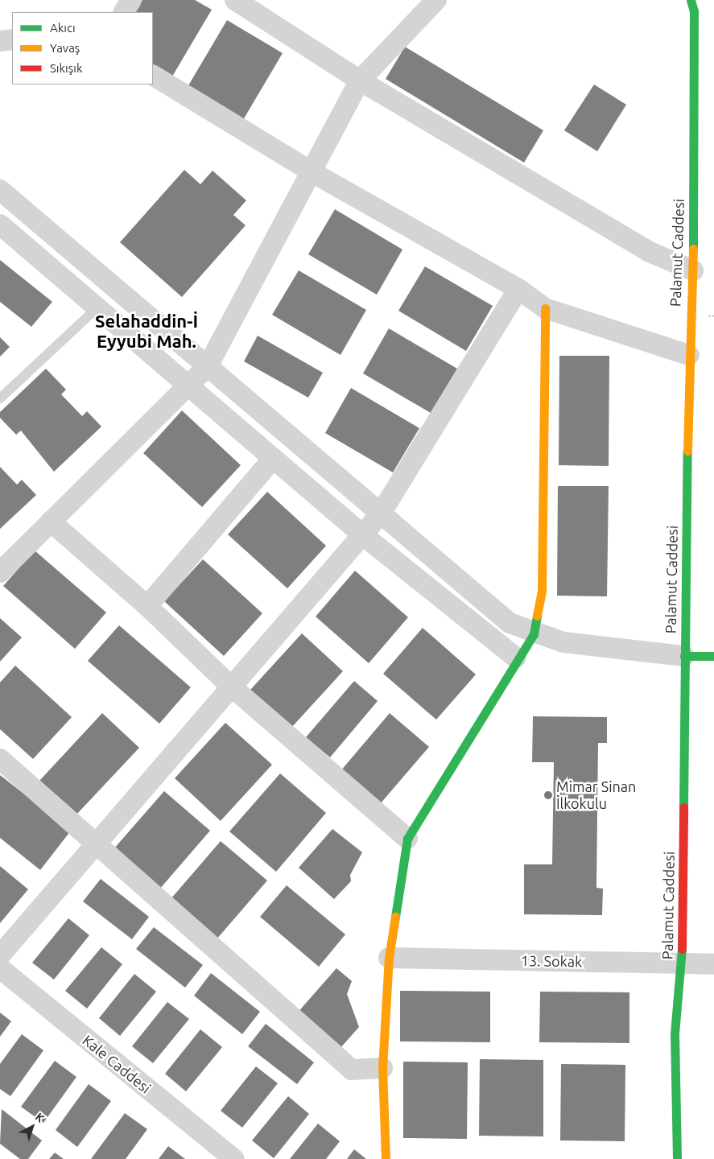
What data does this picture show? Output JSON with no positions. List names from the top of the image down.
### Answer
{
  "streets": {
    "street": ["Palamut Caddesi", "13. Sokak", "Kale Caddesi"]
  },
  "crossings": [
    ["Palamut Caddesi", "13. Sokak"]
  ],
  "districts": ["Selahaddin-İ Eyyubi Mah."],
  "places": ["Mimar Sinan İlkokulu"],
  "legend": ["Akıcı", "Yavaş", "Sıkışık"],
  "north": "top right"
}
